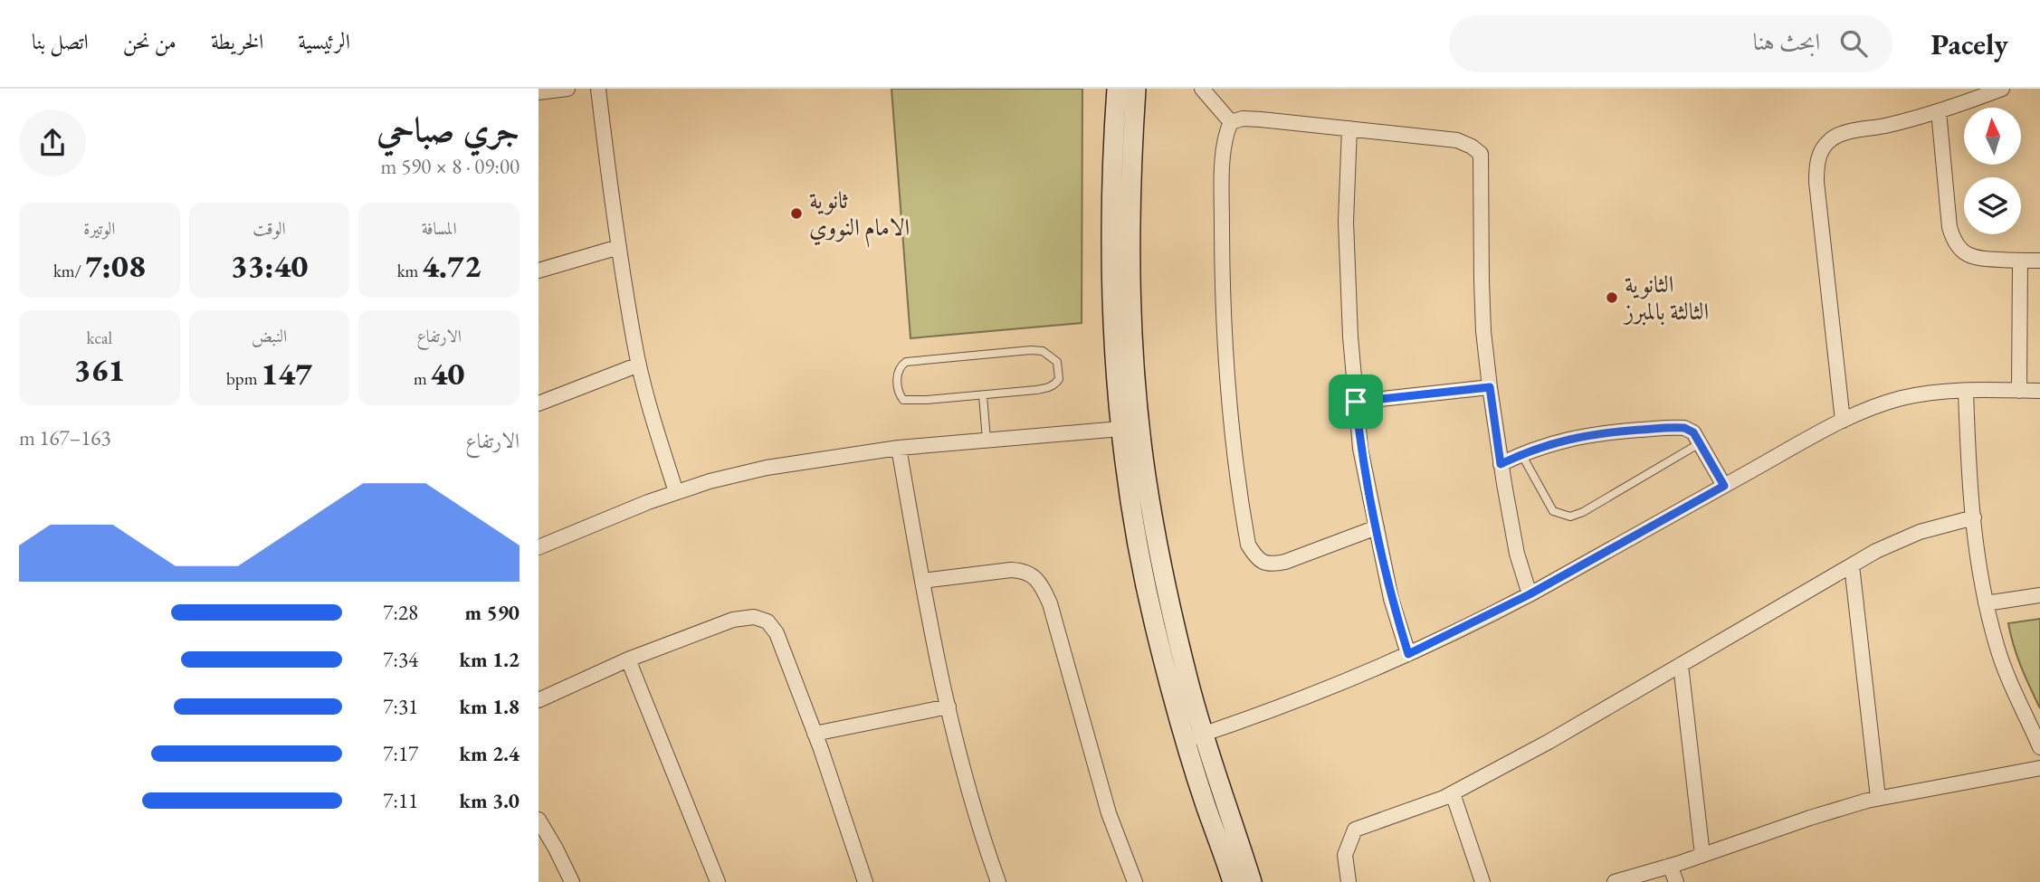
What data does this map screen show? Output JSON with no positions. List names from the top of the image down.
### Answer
{
  "places": ["ثانوية الامام النووي", "الثانوية الثالثة بالمبرز"],
  "north": "top",
  "page": {
    "header": "Pacely",
    "search": "ابحث هنا",
    "nav": [
      "الرئيسية",
      "الخريطة",
      "من نحن",
      "اتصل بنا"
    ],
    "heading": ["جري صباحي", "09:00 · 8 × 590 m"],
    "stats": [
      ["المسافة", "4.72 km"],
      ["الوقت", "33:40"],
      ["الوتيرة", "7:08 /km"],
      ["الارتفاع", "40 m"],
      ["النبض", "147 bpm"],
      ["kcal", "361"]
    ],
    "chart": ["الارتفاع", "163–167 m"],
    "list": [
      {
        "name": "590 m",
        "note": "7:28"
      },
      {
        "name": "1.2 km",
        "note": "7:34"
      },
      {
        "name": "1.8 km",
        "note": "7:31"
      },
      {
        "name": "2.4 km",
        "note": "7:17"
      },
      {
        "name": "3.0 km",
        "note": "7:11"
      }
    ]
  }
}
